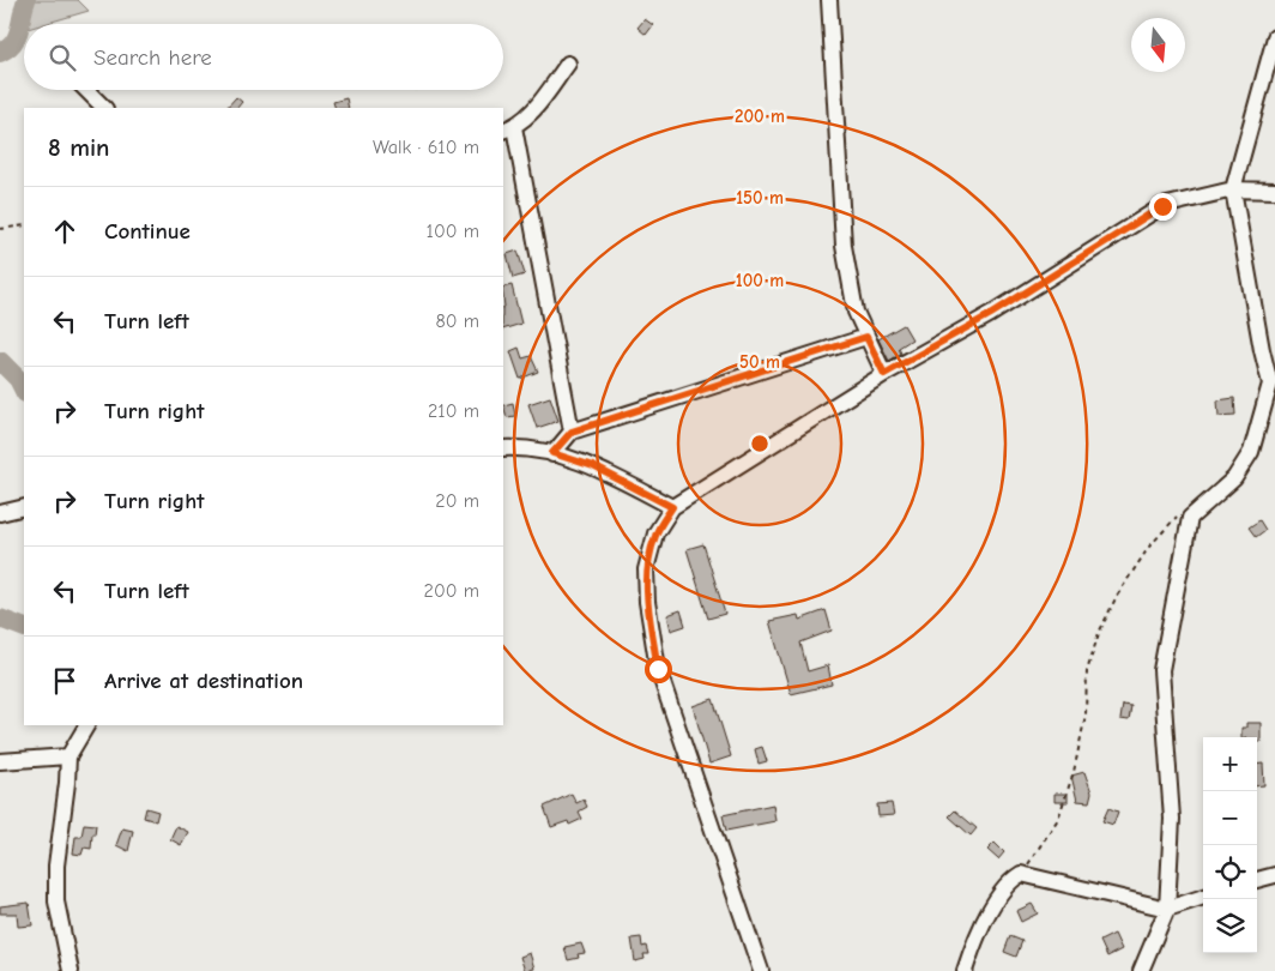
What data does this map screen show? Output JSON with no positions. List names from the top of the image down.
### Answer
{
  "north": "bottom",
  "page": {
    "search": "Search here",
    "heading": ["8 min", "Walk · 610 m"],
    "list": [
      ["Continue", "100 m"],
      ["Turn left", "80 m"],
      ["Turn right", "210 m"],
      ["Turn right", "20 m"],
      ["Turn left", "200 m"],
      "Arrive at destination"
    ],
    "map_buttons": ["+", "−"]
  },
  "rings": [
    "200 m",
    "150 m",
    "100 m",
    "50 m"
  ]
}
